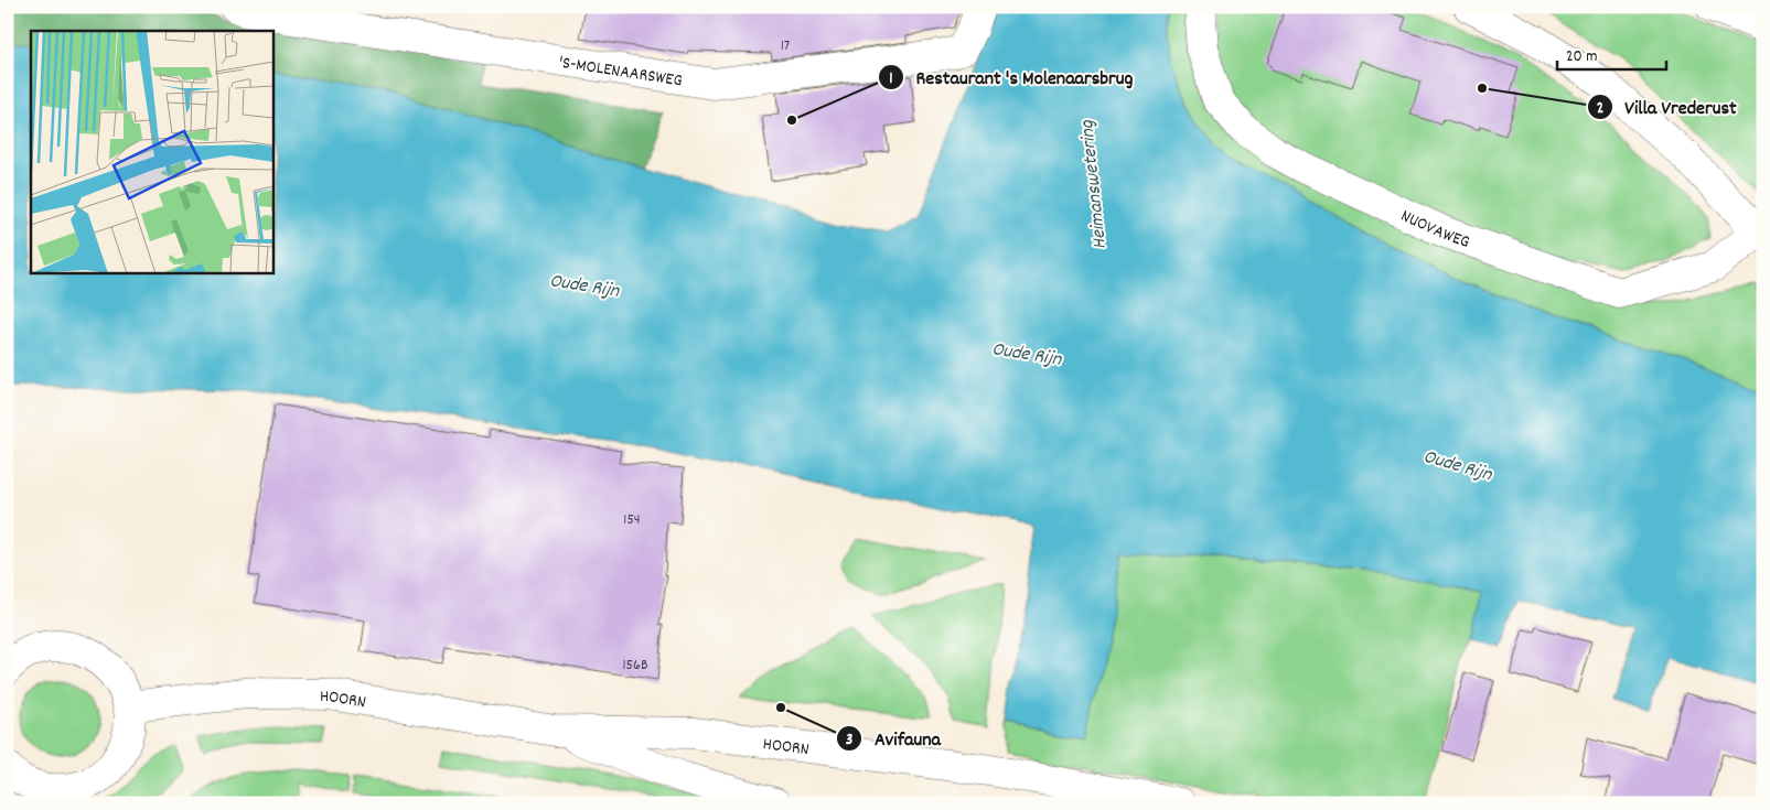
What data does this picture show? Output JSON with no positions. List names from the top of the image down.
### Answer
{
  "streets": {
    "street": ["'S-MOLENAARSWEG", "NUOVAWEG", "HOORN"]
  },
  "water": ["Heimanswetering", "Oude Rijn"],
  "places": ["Villa Vrederust", "Restaurant 's Molenaarsbrug", "Avifauna"],
  "house_numbers": ["17", "154", "156B"],
  "scale_bar": "20 m"
}
